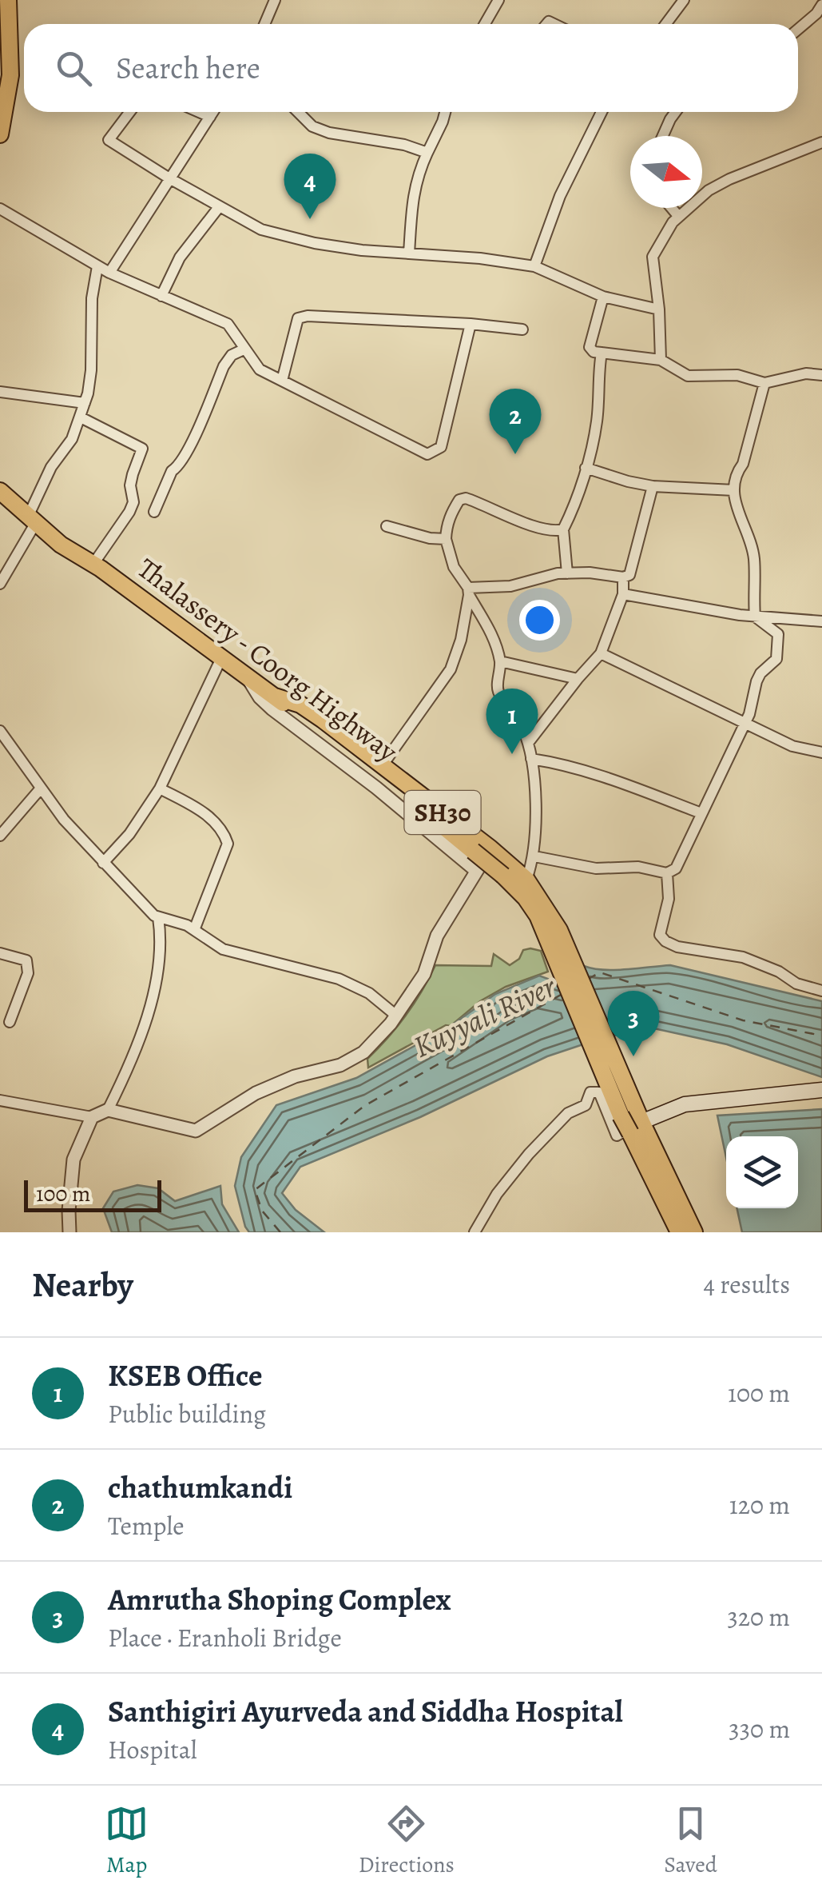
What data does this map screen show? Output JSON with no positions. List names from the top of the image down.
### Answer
{
  "streets": {
    "main road": ["Thalassery - Coorg Highway", "SH30"]
  },
  "crossings": [
    ["Thalassery - Coorg Highway", "SH30"]
  ],
  "water": ["Kuyyali River"],
  "scale_bar": "100 m",
  "north": "right",
  "page": {
    "search": "Search here",
    "pins": [
      "4",
      "2",
      "1",
      "3"
    ],
    "scale": "100 m",
    "heading": ["Nearby", "4 results"],
    "list": [
      {
        "mark": "1",
        "name": "KSEB Office",
        "note": "Public building",
        "value": "100 m"
      },
      {
        "mark": "2",
        "name": "chathumkandi",
        "note": "Temple",
        "value": "120 m"
      },
      {
        "mark": "3",
        "name": "Amrutha Shoping Complex",
        "note": "Place · Eranholi Bridge",
        "value": "320 m"
      },
      {
        "mark": "4",
        "name": "Santhigiri Ayurveda and Siddha Hospital",
        "note": "Hospital",
        "value": "330 m"
      }
    ],
    "nav": ["Map", "Directions", "Saved"]
  }
}
